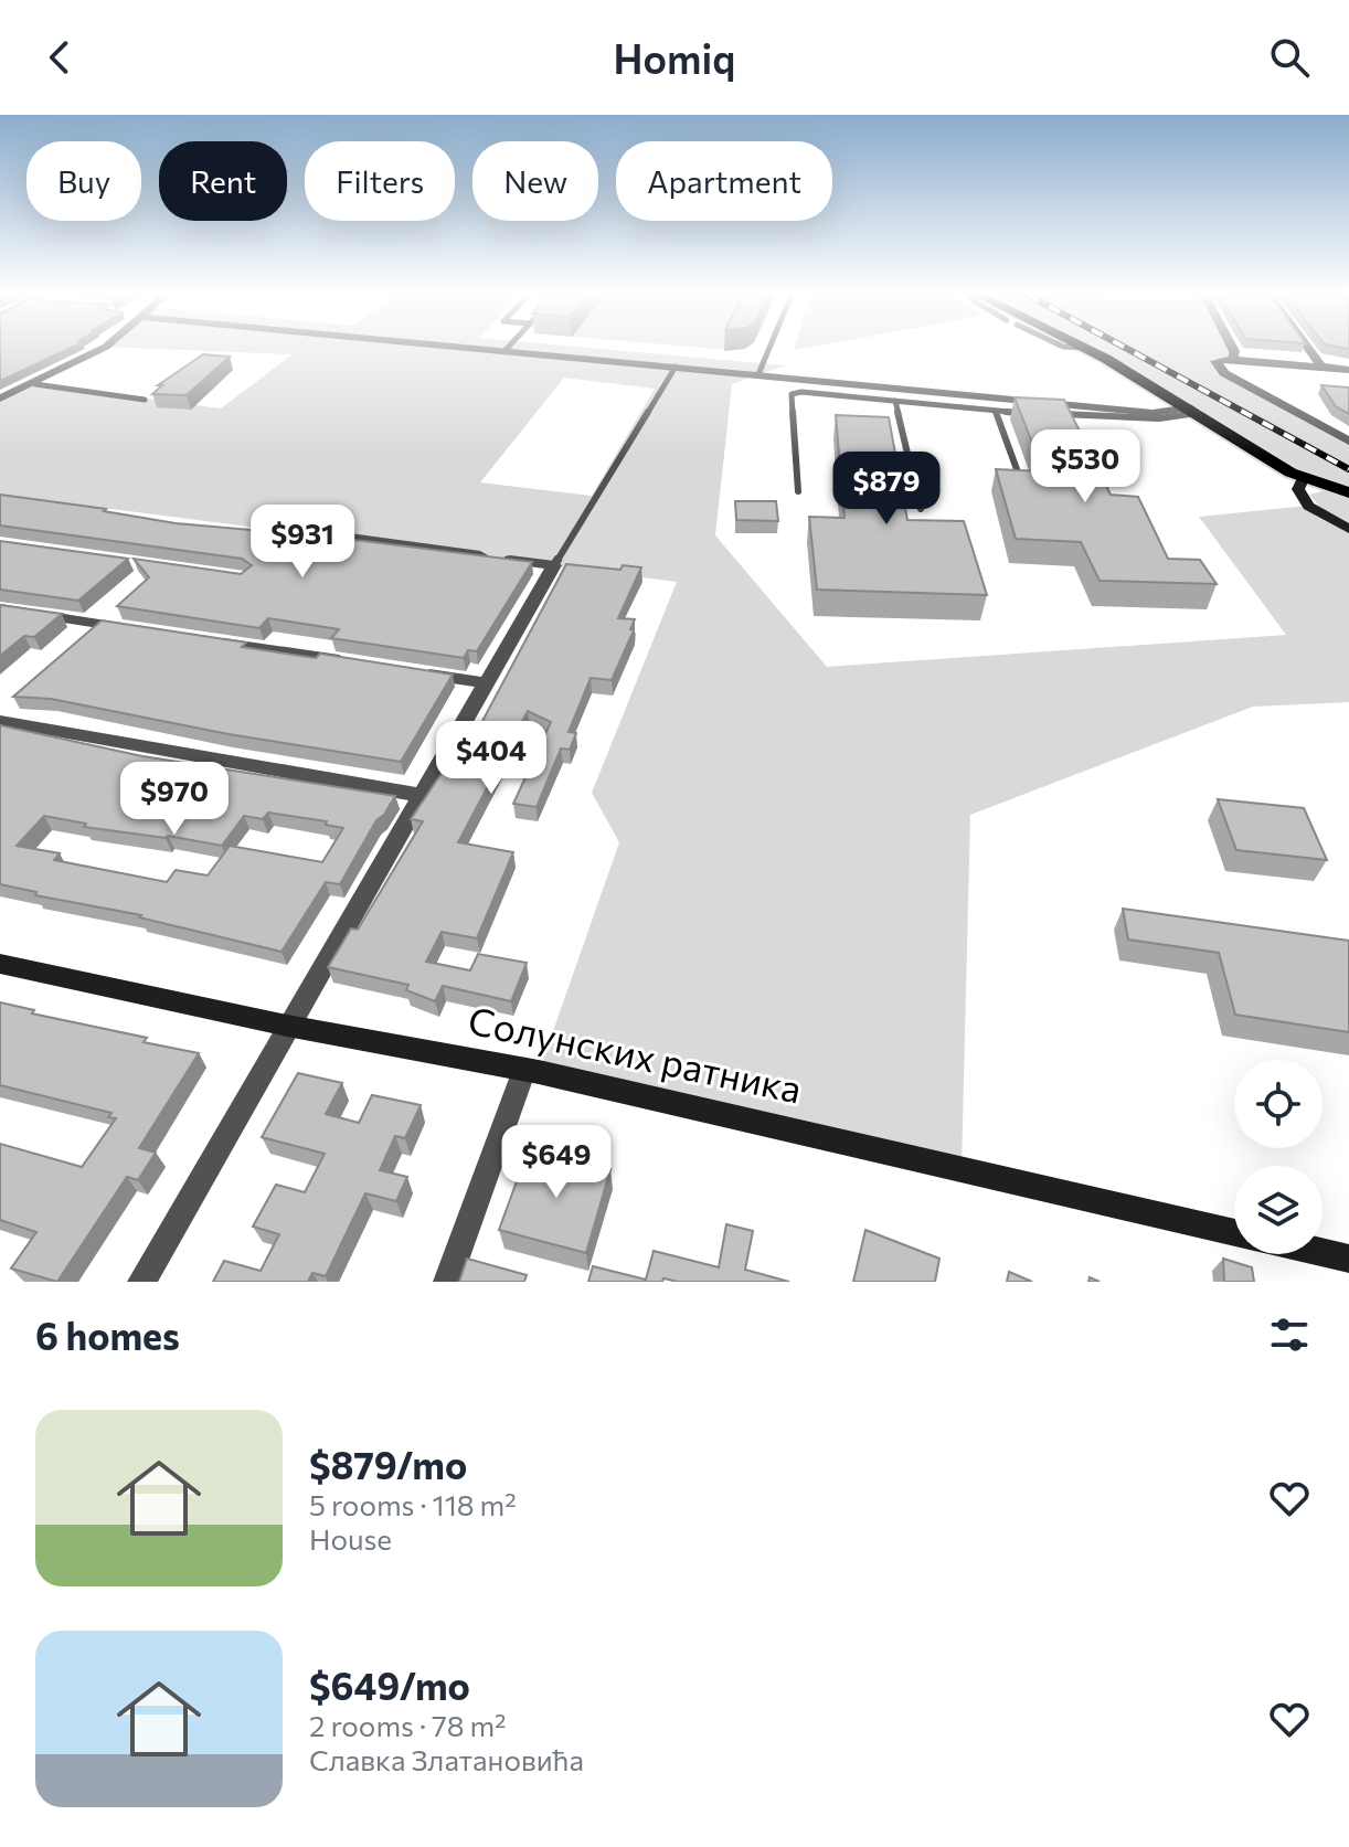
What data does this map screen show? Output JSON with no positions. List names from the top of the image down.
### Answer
{
  "streets": {
    "main road": ["Солунских ратника"]
  },
  "page": {
    "header": "Homiq",
    "chip": [
      "Buy",
      "Rent",
      "Filters",
      "New",
      "Apartment"
    ],
    "price": [
      "$530",
      "$879",
      "$931",
      "$404",
      "$970",
      "$649"
    ],
    "heading": "6 homes",
    "list": [
      {
        "name": "$879/mo",
        "note": "5 rooms · 118 m² · House"
      },
      {
        "name": "$649/mo",
        "note": "2 rooms · 78 m² · Славка Златановића"
      }
    ]
  }
}
